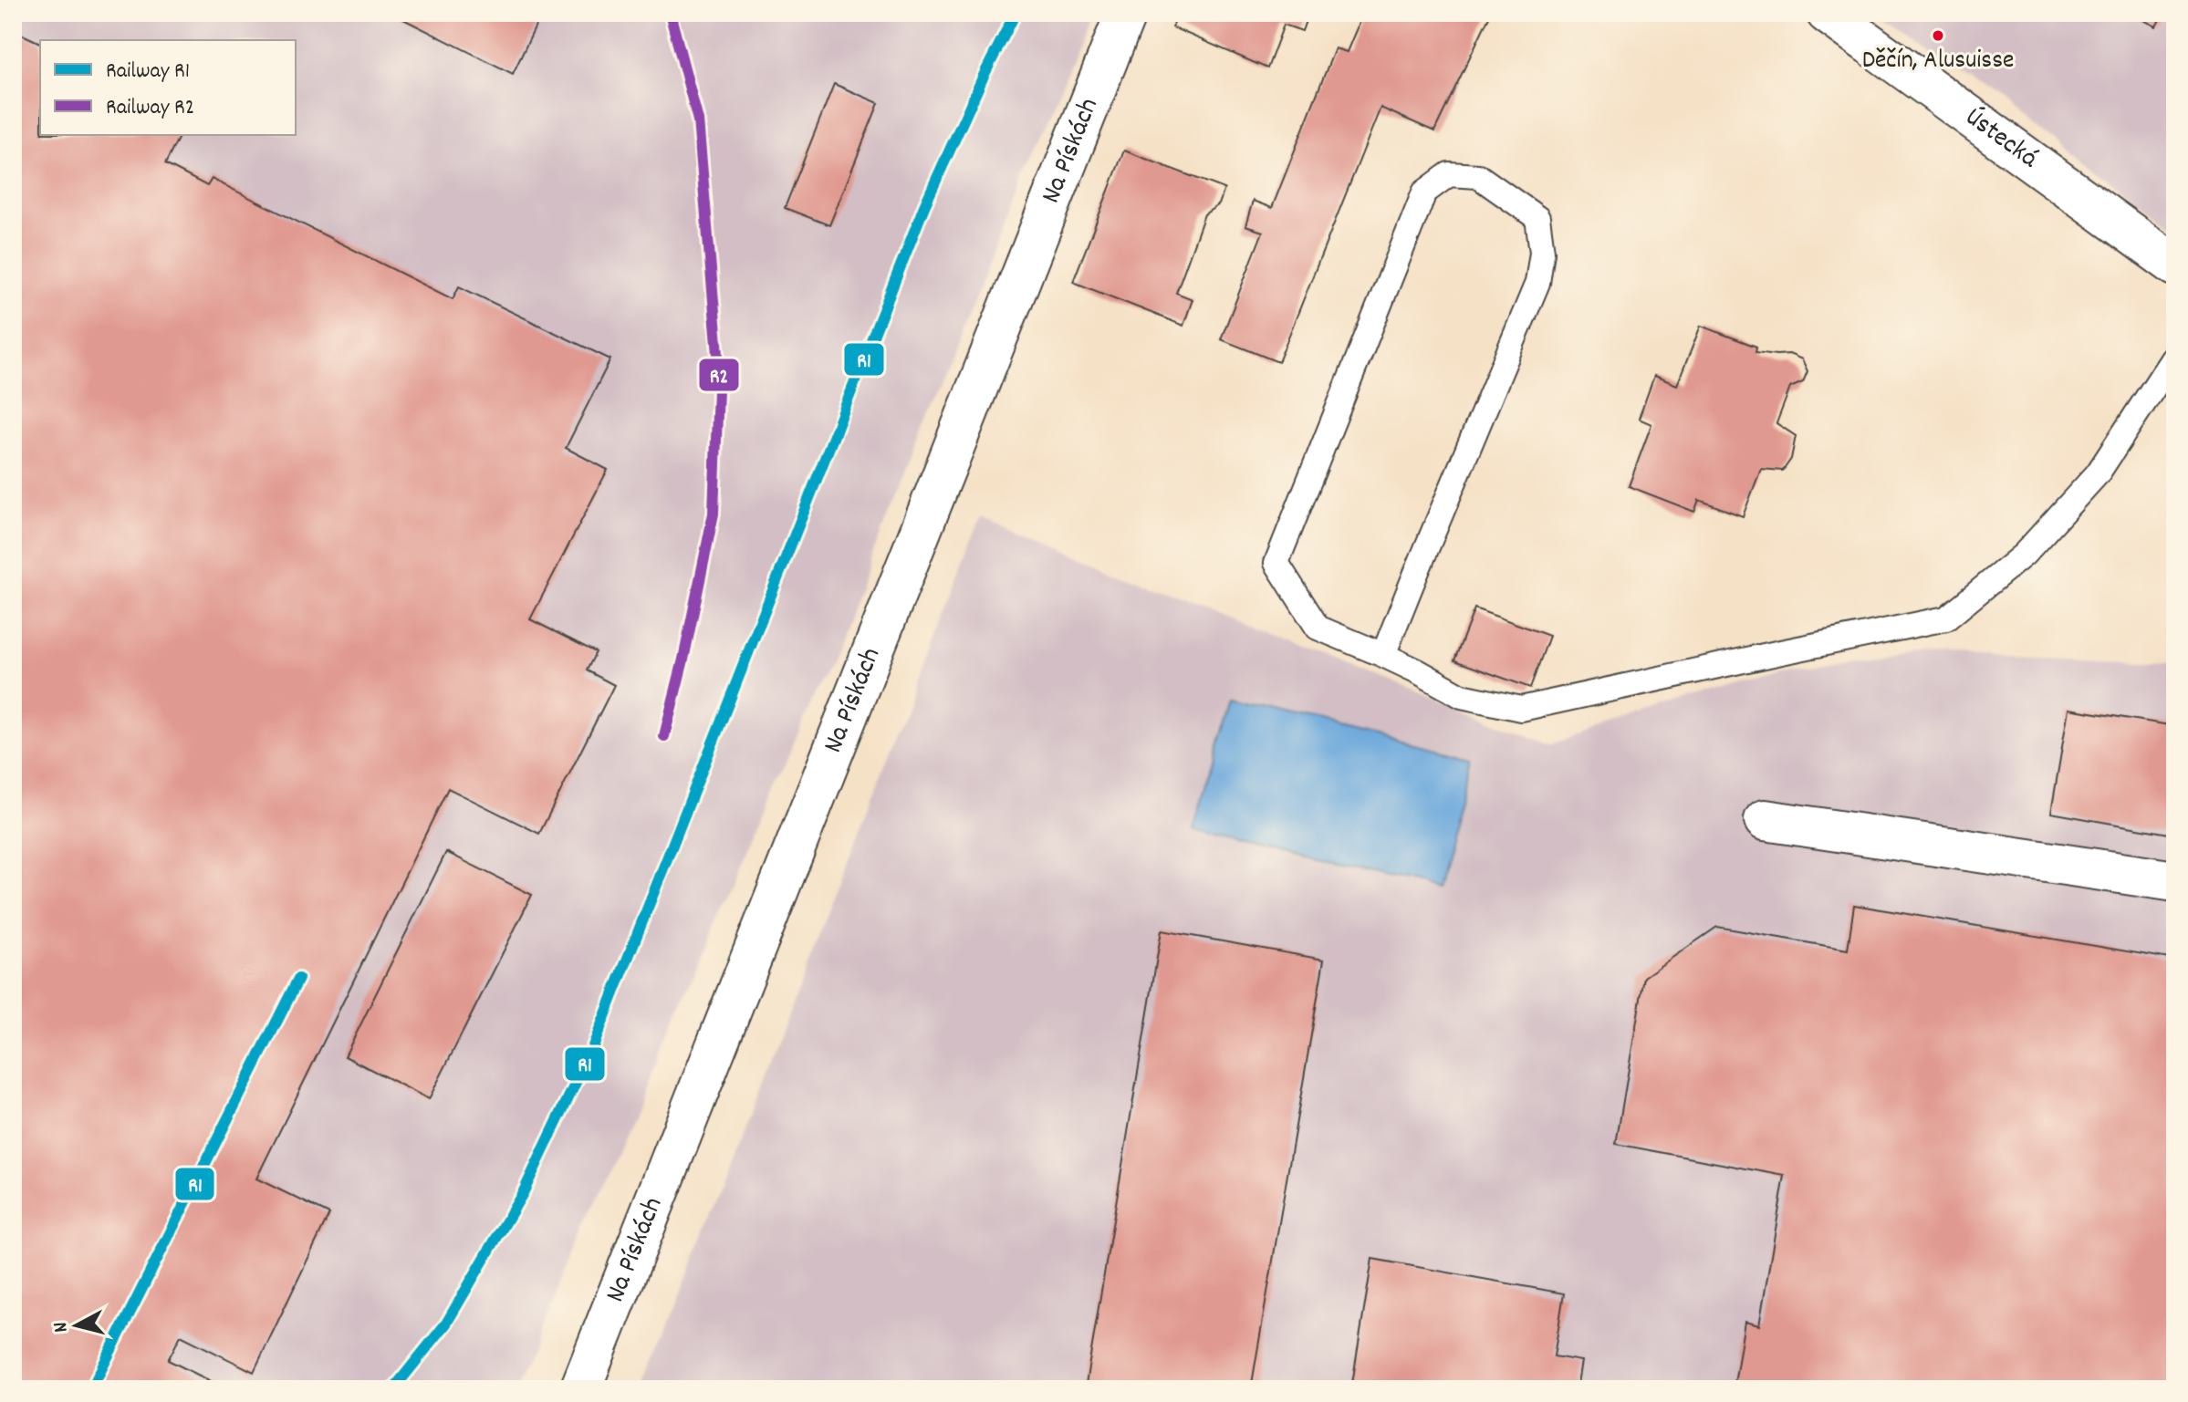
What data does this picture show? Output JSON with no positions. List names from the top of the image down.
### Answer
{
  "streets": {
    "street": ["Ústecká", "Na Pískách"]
  },
  "places": ["Děčín, Alusuisse"],
  "lines": ["rail line R1", "rail line R2"],
  "legend": ["Railway R1", "Railway R2"],
  "north": "left"
}
